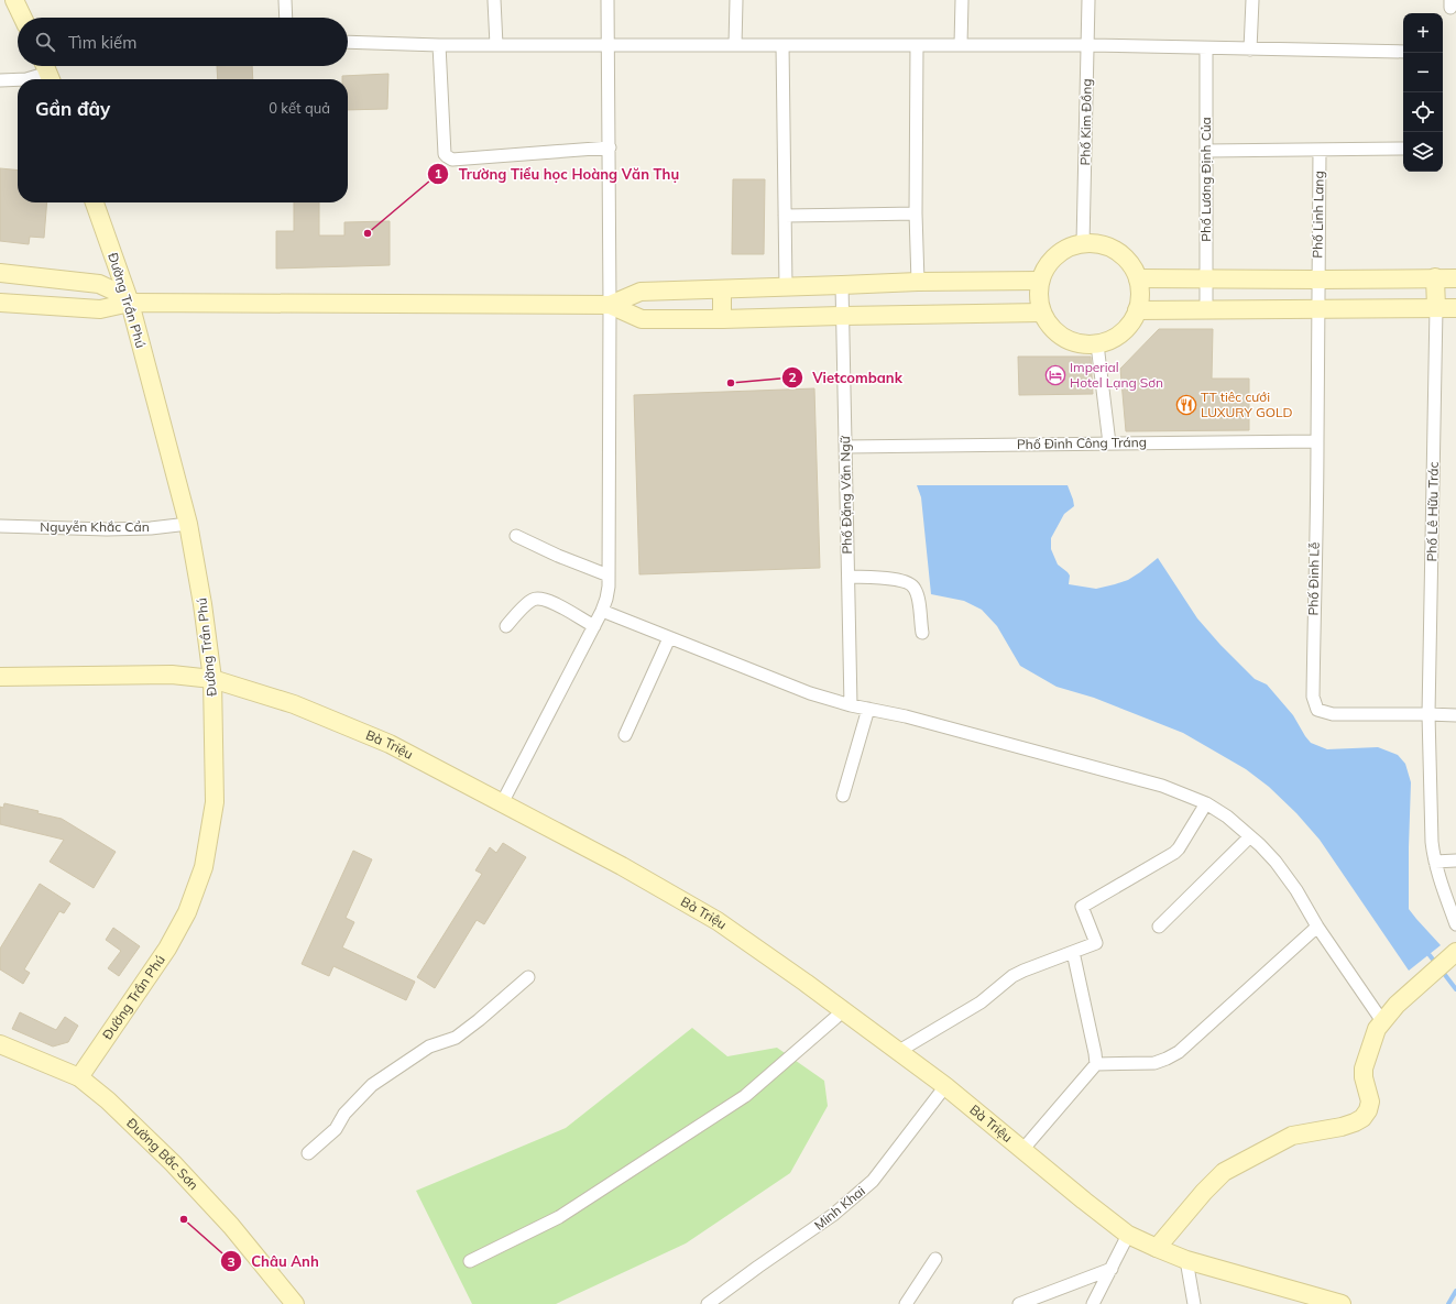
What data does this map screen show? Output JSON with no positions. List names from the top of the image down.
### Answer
{
  "streets": {
    "street": [
      "Phố Kim Đồng",
      "Phố Lương Định Của",
      "Phố Linh Lang",
      "Đường Trần Phú",
      "Phố Đinh Công Tráng",
      "Phố Đặng Văn Ngữ",
      "Phố Lê Hữu Trác",
      "Nguyễn Khắc Cần",
      "Phố Đinh Lễ",
      "Bà Triệu",
      "Đường Bắc Sơn",
      "Minh Khai"
    ]
  },
  "crossings": [
    ["Phố Linh Lang", "Phố Đinh Lễ"],
    ["Đường Trần Phú", "Nguyễn Khắc Cần"],
    ["Đường Trần Phú", "Bà Triệu"],
    ["Đường Trần Phú", "Đường Bắc Sơn"],
    ["Phố Đinh Công Tráng", "Phố Đặng Văn Ngữ"],
    ["Phố Đinh Công Tráng", "Phố Đinh Lễ"],
    ["Phố Lê Hữu Trác", "Phố Đinh Lễ"],
    ["Bà Triệu", "Minh Khai"]
  ],
  "places": {
    "other": ["Trường Tiểu học Hoàng Văn Thụ", "Vietcombank", "Châu Anh"],
    "hotel": ["Imperial Hotel Lạng Sơn"],
    "restaurant": ["TT tiêc cưới LUXURY GOLD"]
  },
  "page": {
    "map_buttons": ["+", "−"],
    "search": "Tìm kiếm",
    "heading": ["Gần đây", "0 kết quả"]
  }
}
